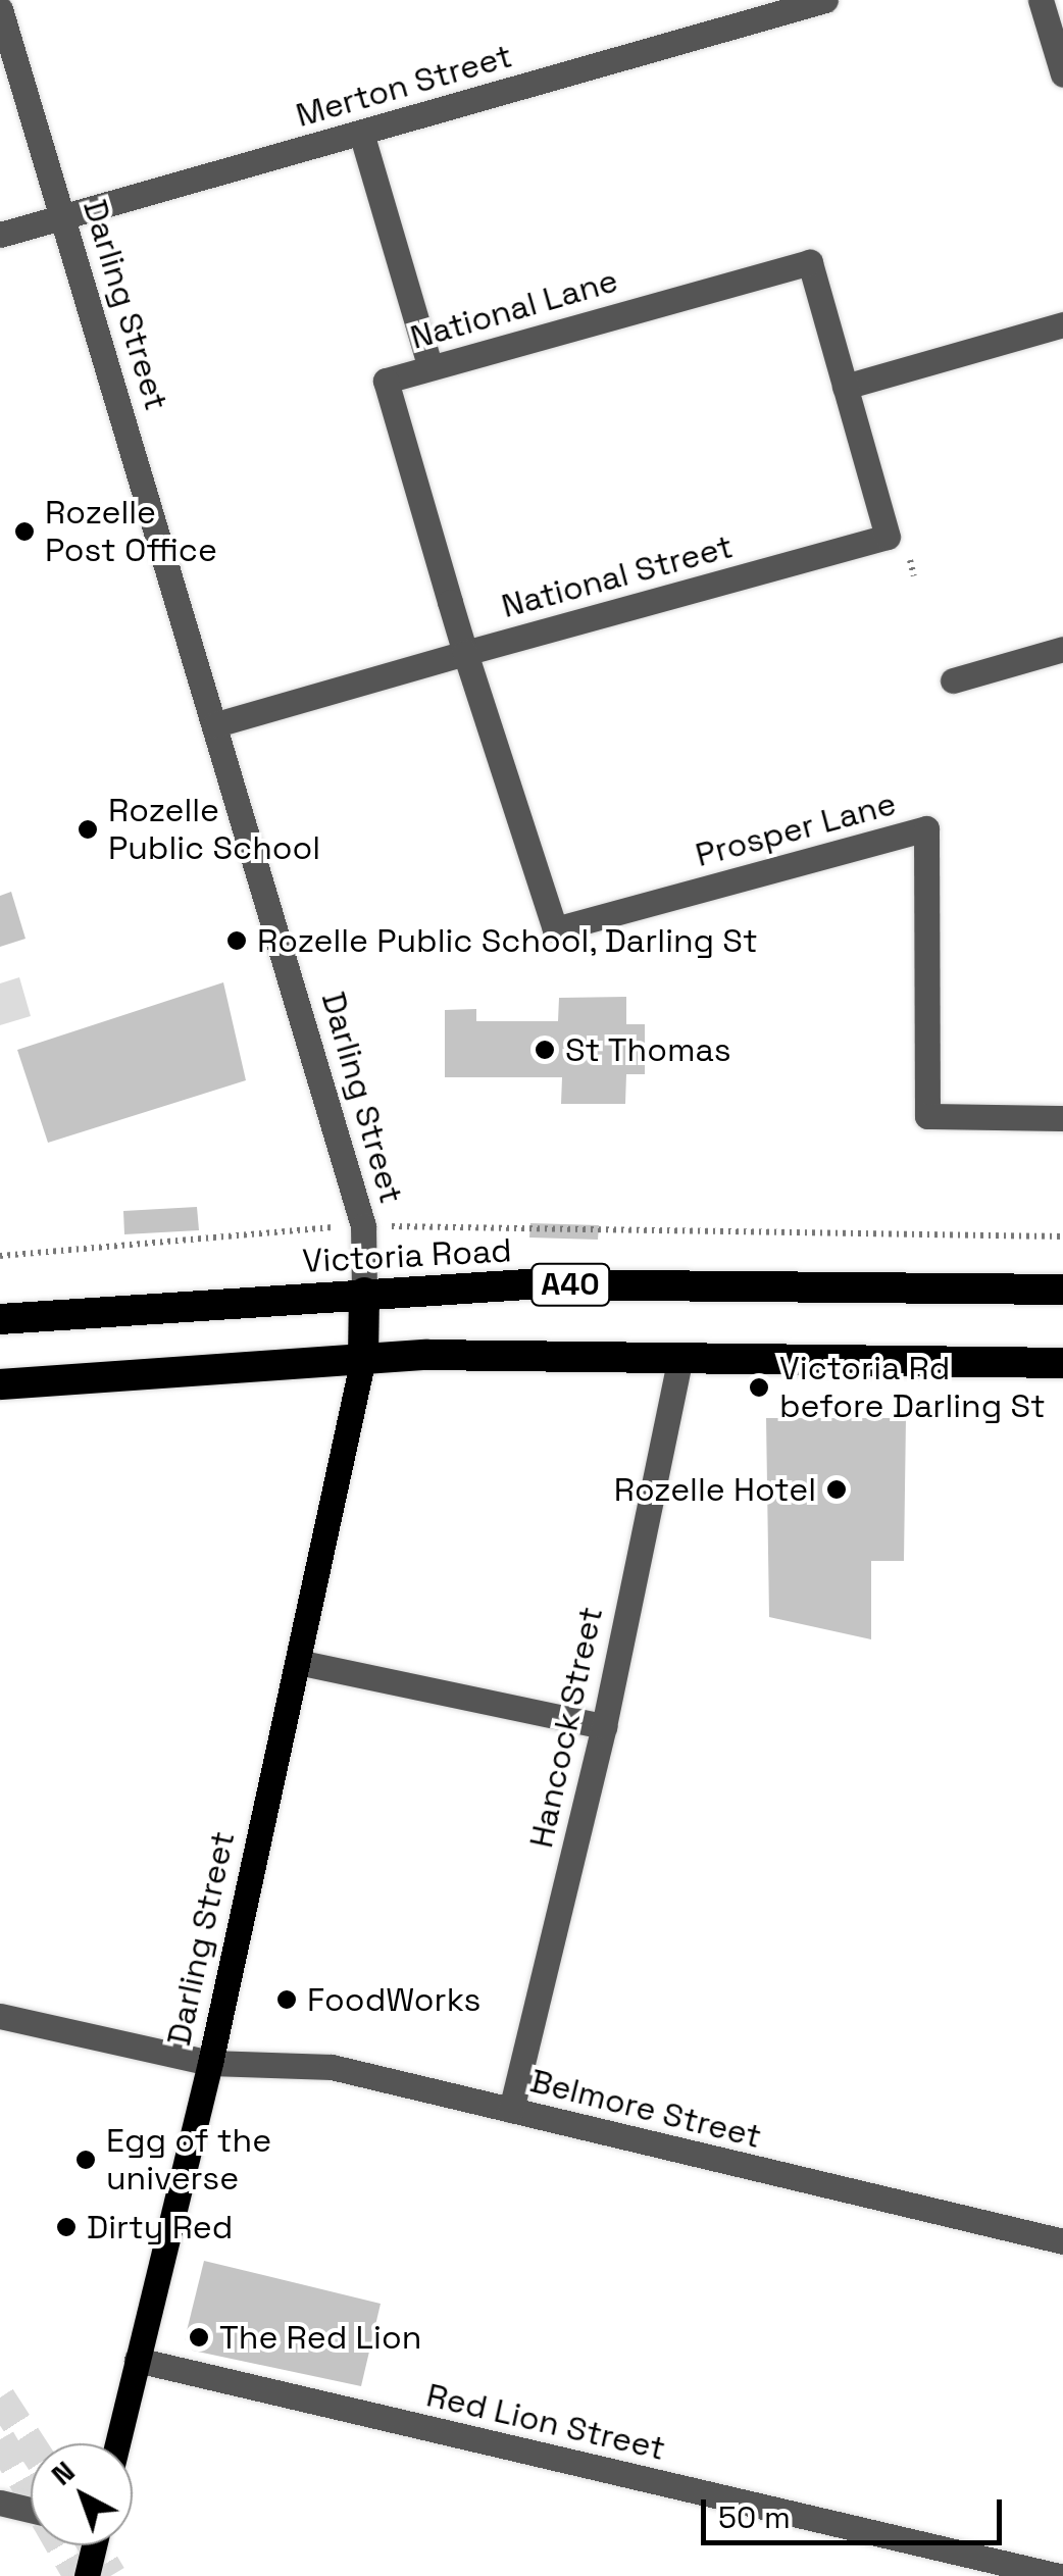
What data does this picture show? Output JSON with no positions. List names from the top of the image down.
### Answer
{
  "streets": {
    "highway": ["Darling Street", "Victoria Road", "A40"],
    "street": [
      "Merton Street",
      "National Lane",
      "National Street",
      "Prosper Lane",
      "Hancock Street",
      "Belmore Street",
      "Red Lion Street"
    ]
  },
  "crossings": [
    ["Merton Street", "Darling Street"],
    ["Darling Street", "National Street"],
    ["Darling Street", "Victoria Road"],
    ["Darling Street", "A40"],
    ["Darling Street", "Belmore Street"],
    ["Darling Street", "Red Lion Street"],
    ["National Lane", "National Street"],
    ["National Lane", "Prosper Lane"],
    ["National Street", "Prosper Lane"],
    ["A40", "Hancock Street"],
    ["Hancock Street", "Belmore Street"]
  ],
  "places": [
    "Rozelle Post Office",
    "Rozelle Public School",
    "Rozelle Public School, Darling St",
    "St Thomas",
    "Victoria Rd before Darling St",
    "Rozelle Hotel",
    "FoodWorks",
    "Egg of the universe",
    "Dirty Red",
    "The Red Lion"
  ],
  "scale_bar": "50 m",
  "north": "top left"
}
